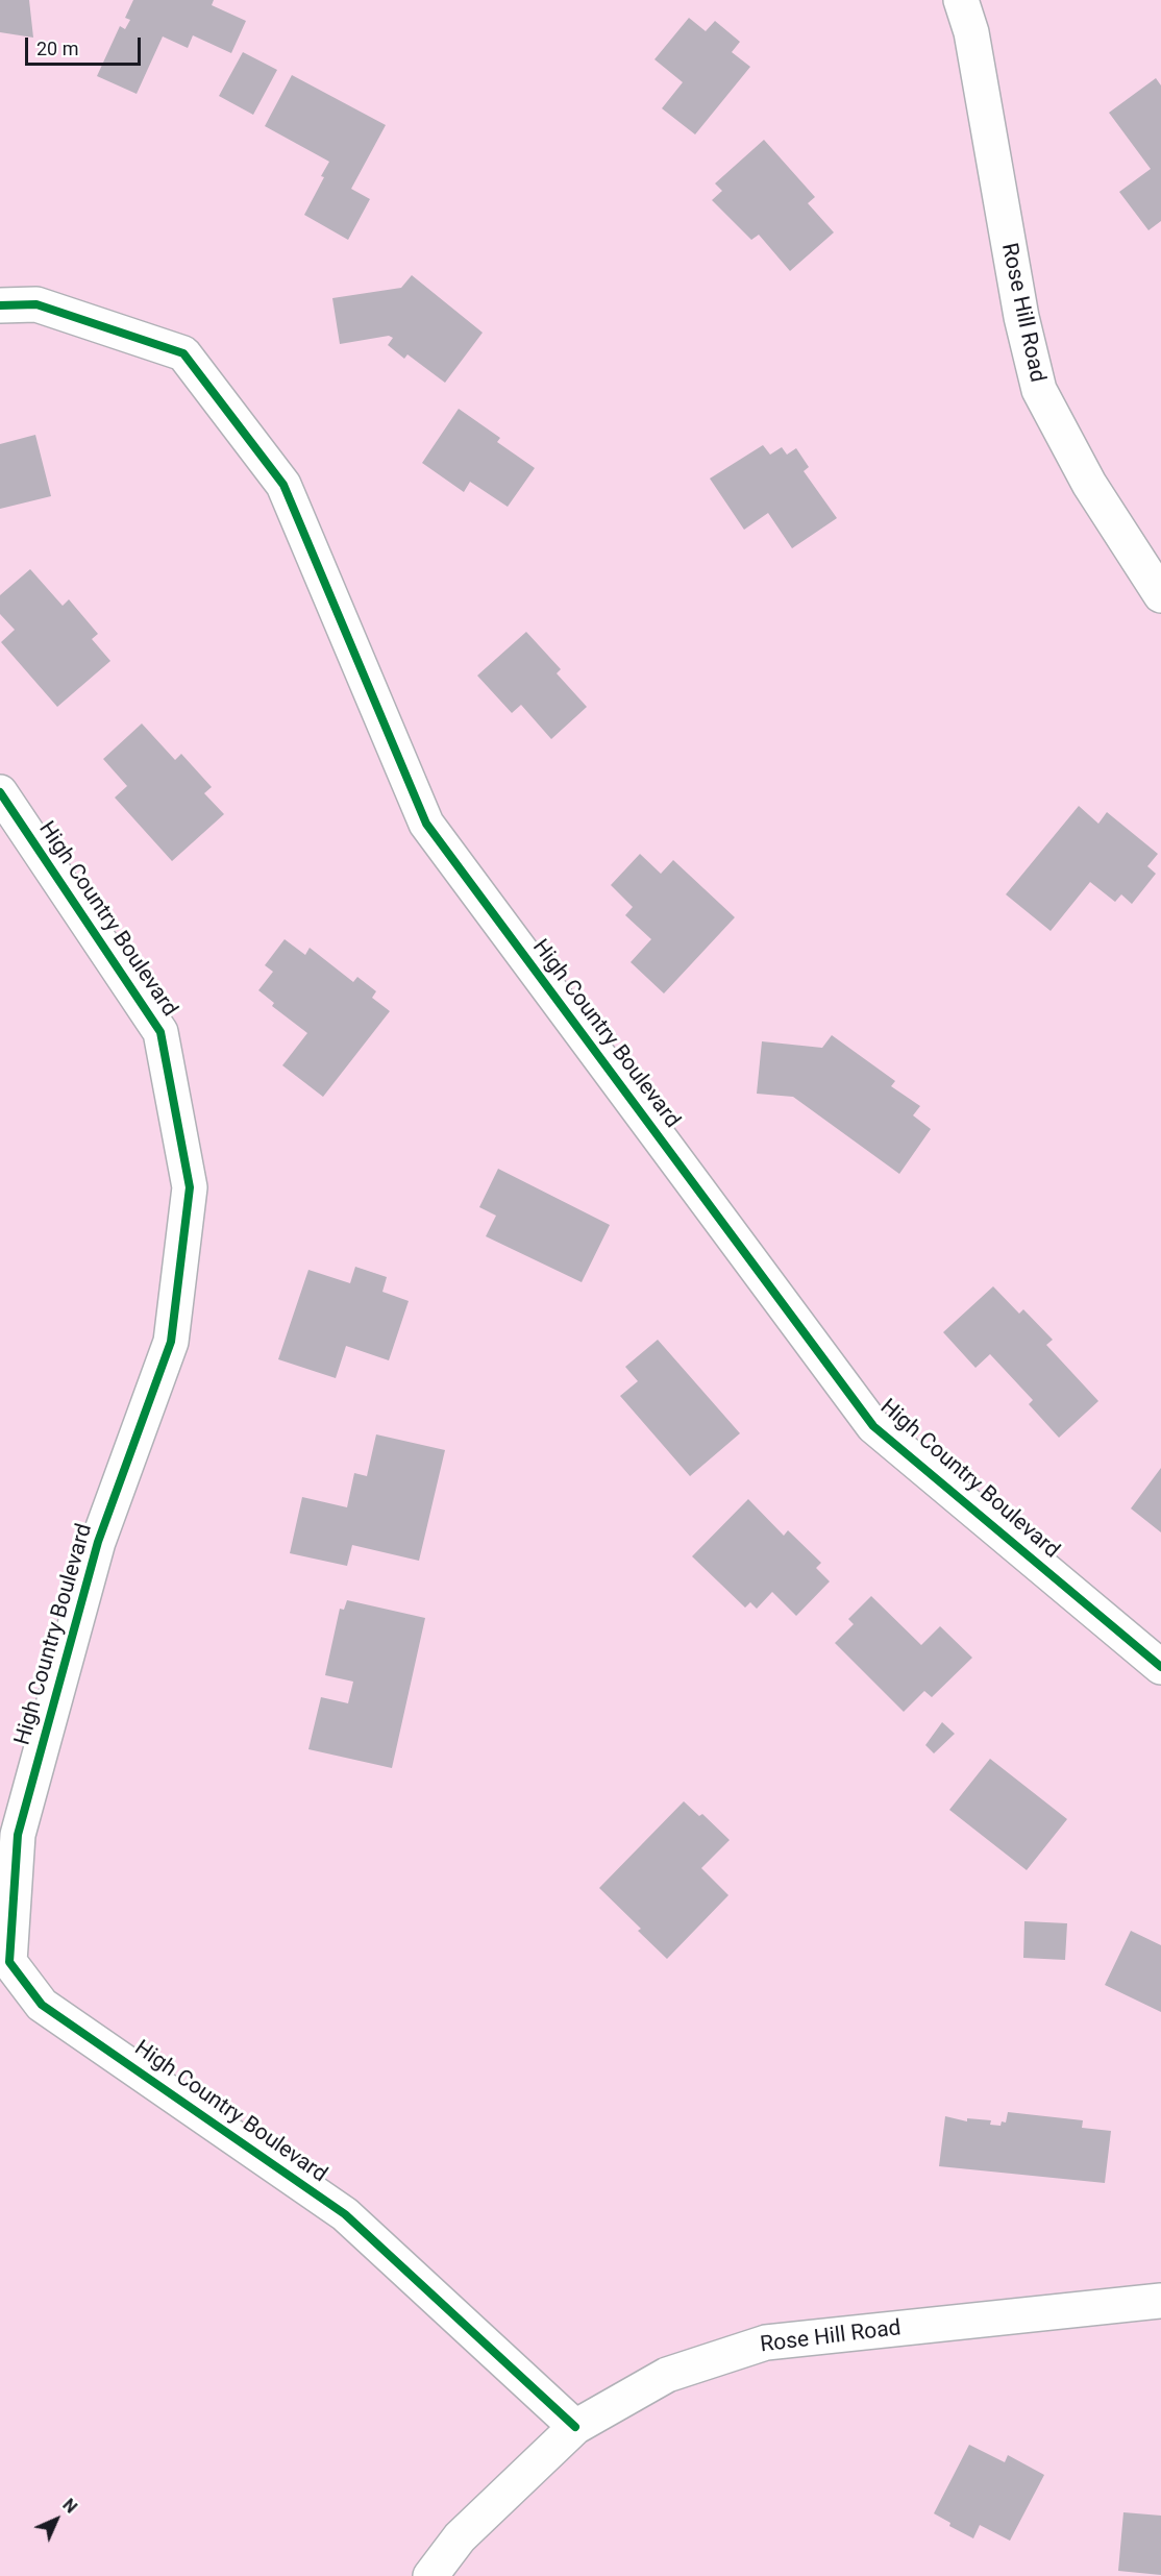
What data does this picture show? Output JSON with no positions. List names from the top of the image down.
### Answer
{
  "streets": {
    "street": ["Rose Hill Road", "High Country Boulevard"]
  },
  "crossings": [
    ["Rose Hill Road", "High Country Boulevard"]
  ],
  "scale_bar": "20 m",
  "north": "top right"
}
